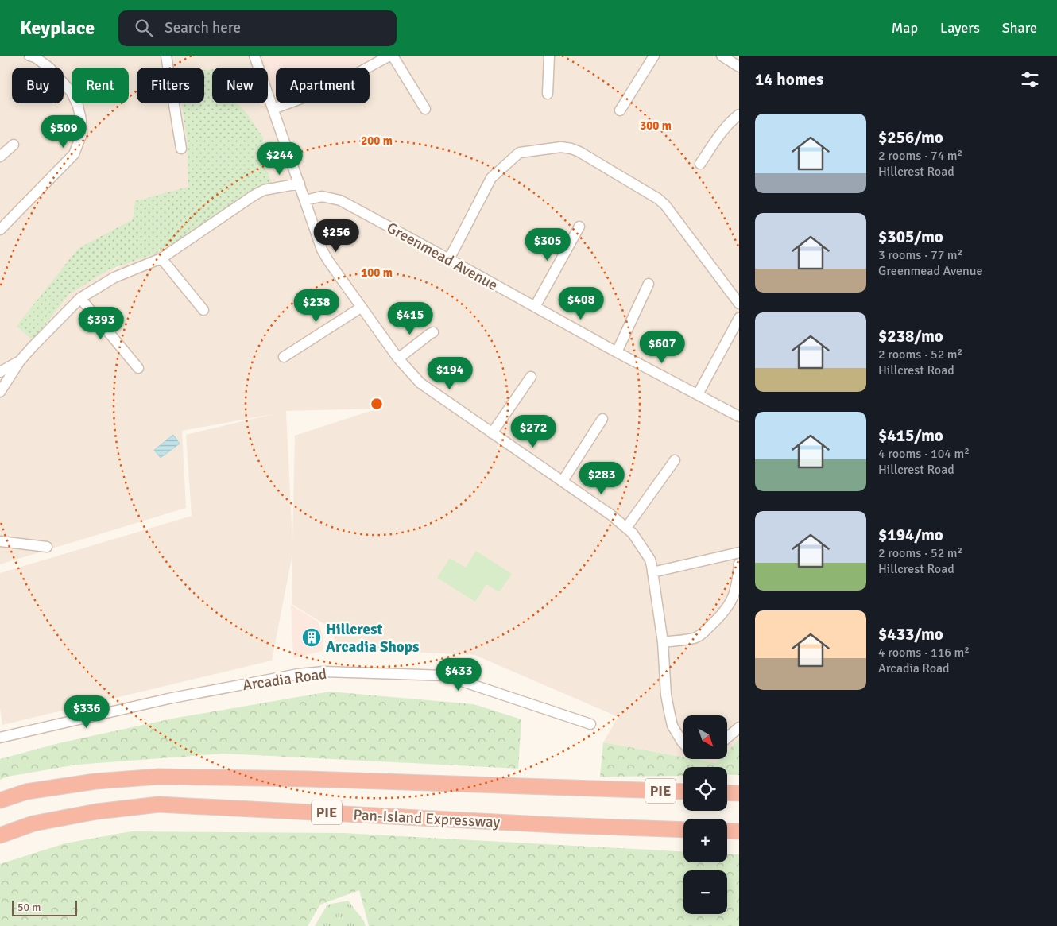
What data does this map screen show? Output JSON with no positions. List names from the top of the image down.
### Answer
{
  "streets": {
    "highway": ["PIE", "Pan-Island Expressway"],
    "street": ["Greenmead Avenue", "Arcadia Road"]
  },
  "places": {
    "building": ["Hillcrest Arcadia Shops"]
  },
  "scale_bar": "50 m",
  "north": "bottom right",
  "page": {
    "header": "Keyplace",
    "search": "Search here",
    "nav": ["Map", "Layers", "Share"],
    "heading": "14 homes",
    "chip": [
      "Buy",
      "Rent",
      "Filters",
      "New",
      "Apartment"
    ],
    "list": [
      {
        "name": "$256/mo",
        "note": "2 rooms · 74 m² · Hillcrest Road"
      },
      {
        "name": "$305/mo",
        "note": "3 rooms · 77 m² · Greenmead Avenue"
      },
      {
        "name": "$238/mo",
        "note": "2 rooms · 52 m² · Hillcrest Road"
      },
      {
        "name": "$415/mo",
        "note": "4 rooms · 104 m² · Hillcrest Road"
      },
      {
        "name": "$194/mo",
        "note": "2 rooms · 52 m² · Hillcrest Road"
      },
      {
        "name": "$433/mo",
        "note": "4 rooms · 116 m² · Arcadia Road"
      }
    ],
    "price": [
      "$509",
      "$244",
      "$256",
      "$305",
      "$408",
      "$238",
      "$415",
      "$393",
      "$607",
      "$194",
      "$272",
      "$283",
      "$433",
      "$336"
    ],
    "map_buttons": ["+", "−"],
    "scale": "50 m"
  },
  "rings": ["300 m", "200 m", "100 m"]
}
